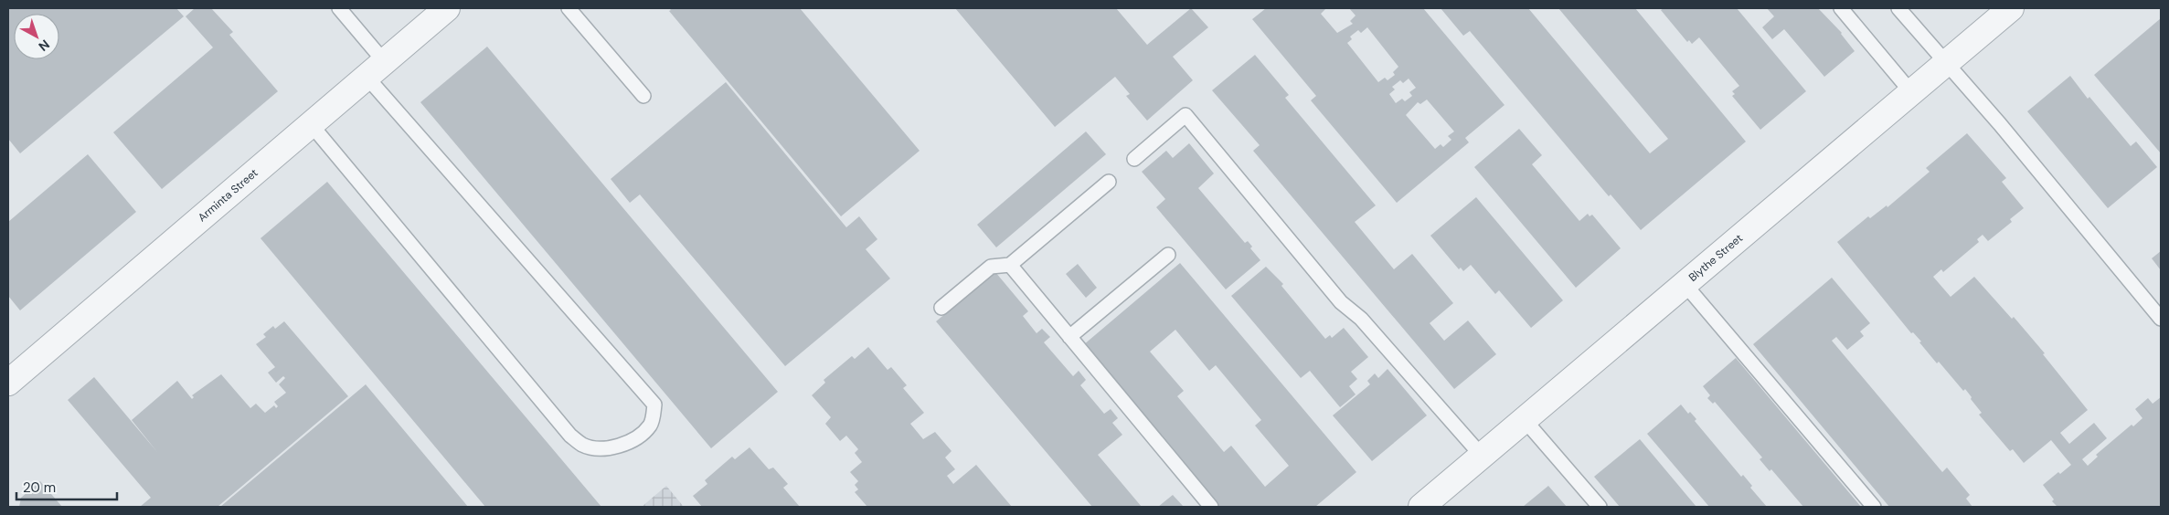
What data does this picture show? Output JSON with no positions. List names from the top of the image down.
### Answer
{
  "streets": {
    "street": ["Arminta Street", "Blythe Street"]
  },
  "scale_bar": "20 m",
  "north": "bottom right"
}
